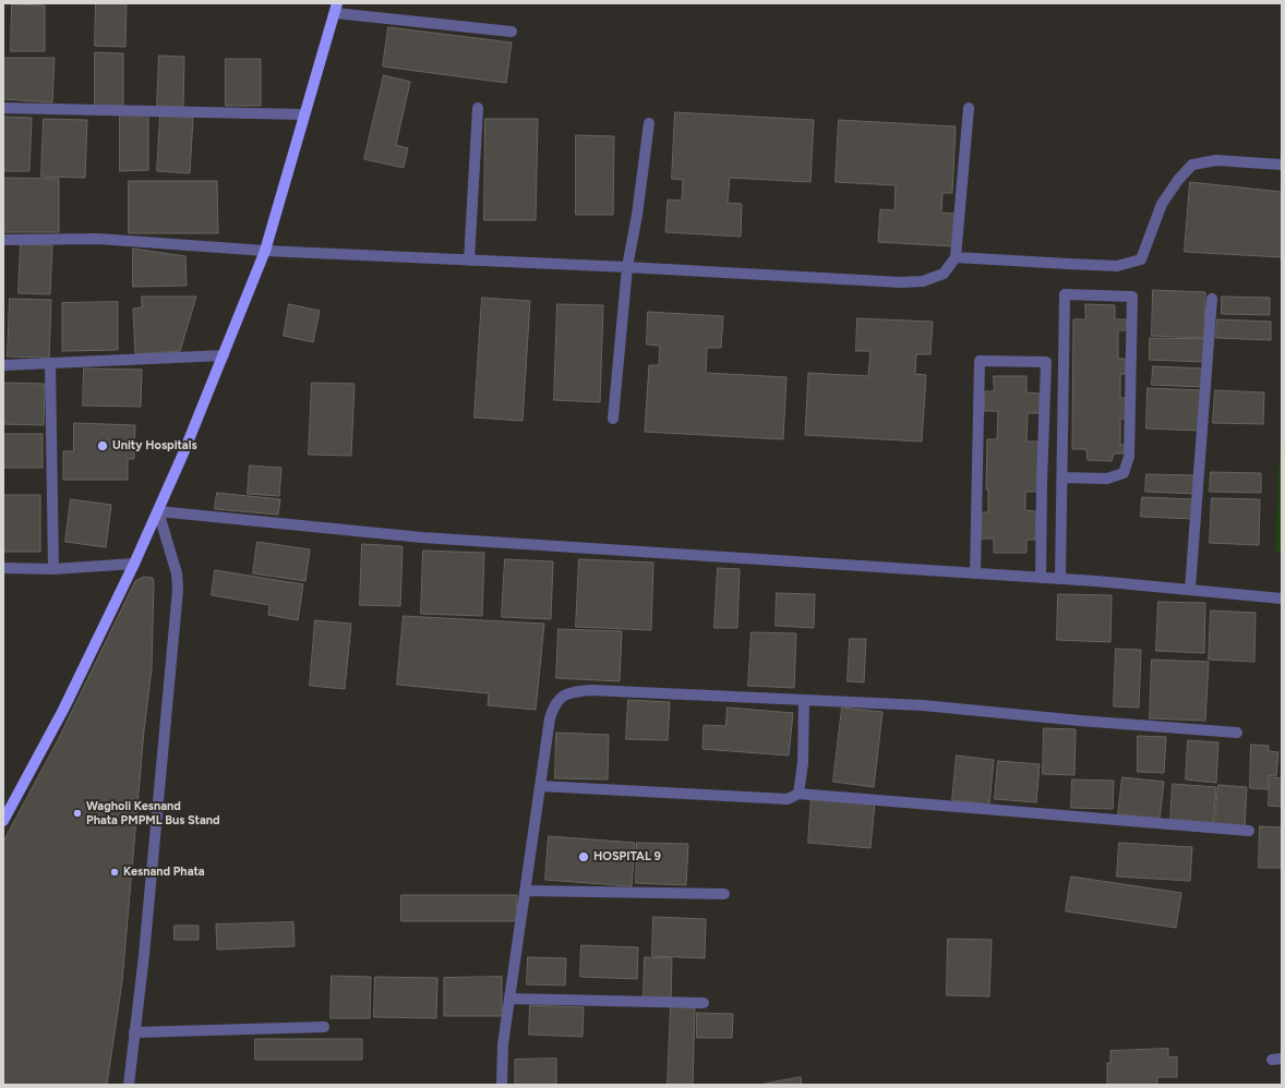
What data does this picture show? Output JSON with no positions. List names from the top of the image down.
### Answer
{
  "places": [
    "Unity Hospitals",
    "Wagholi Kesnand Phata PMPML Bus Stand",
    "HOSPITAL 9",
    "Kesnand Phata"
  ]
}
